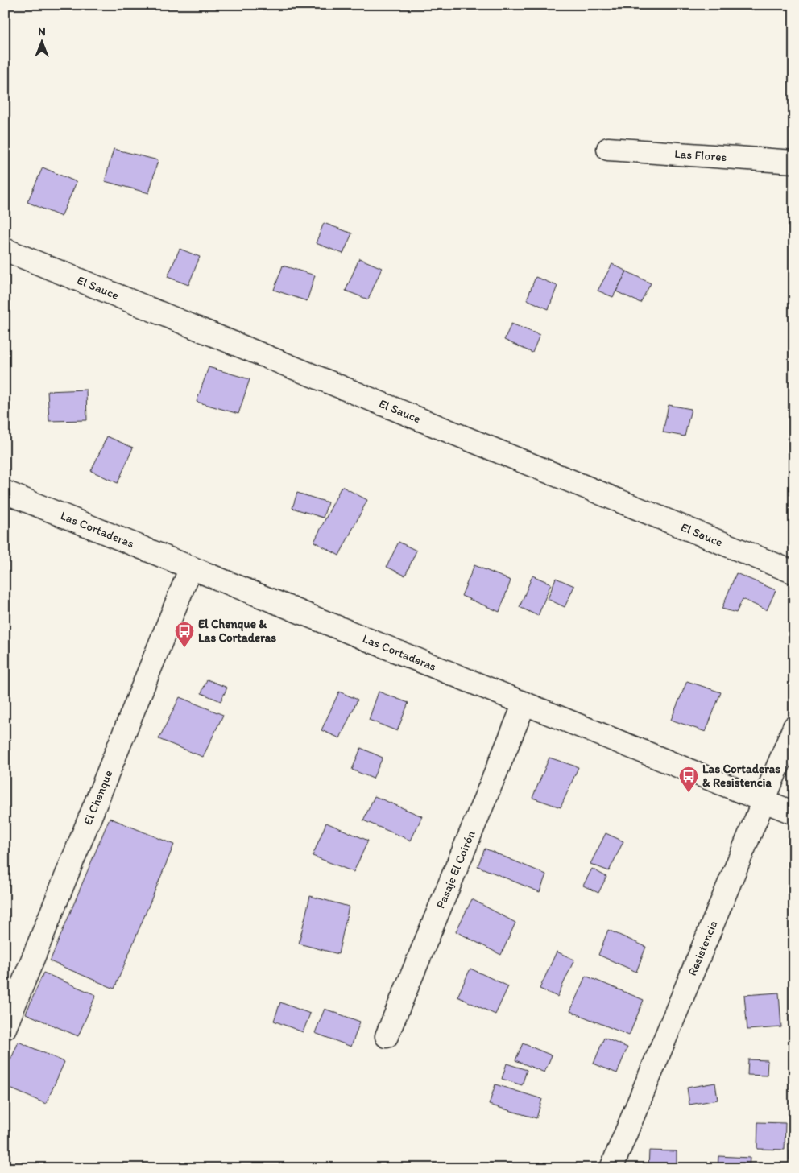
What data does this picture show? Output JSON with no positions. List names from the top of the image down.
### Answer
{
  "streets": {
    "street": [
      "Las Flores",
      "El Sauce",
      "Las Cortaderas",
      "El Chenque",
      "Pasaje El Coirón",
      "Resistencia"
    ]
  },
  "crossings": [
    ["Las Cortaderas", "El Chenque"],
    ["Las Cortaderas", "Pasaje El Coirón"],
    ["Las Cortaderas", "Resistencia"]
  ],
  "places": {
    "bus stop": ["El Chenque & Las Cortaderas", "Las Cortaderas & Resistencia"]
  },
  "north": "top"
}
